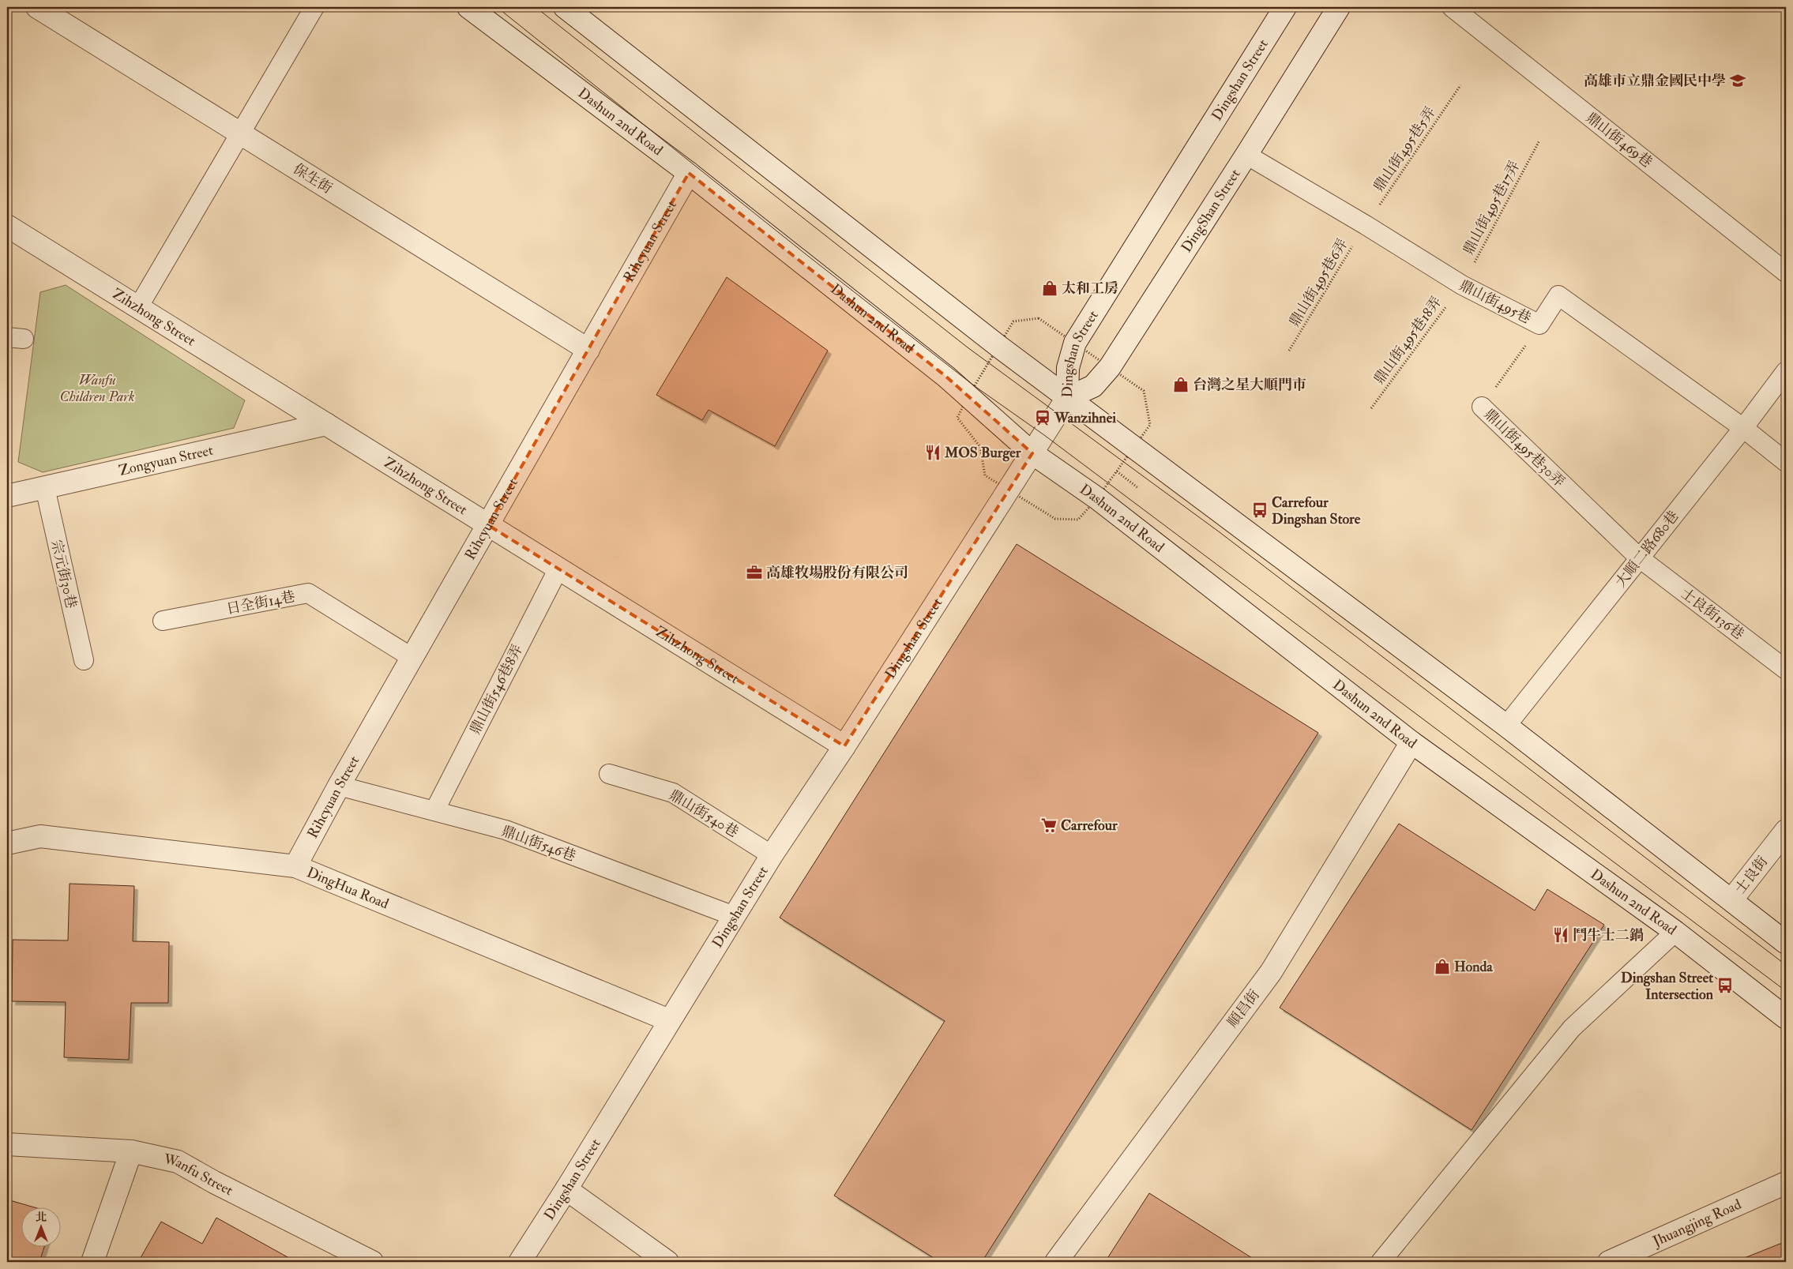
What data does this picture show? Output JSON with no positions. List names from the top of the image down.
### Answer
{
  "streets": {
    "street": [
      "Dingshan Street",
      "Dashun 2nd Road",
      "保生街",
      "DingShan Street",
      "Rihcyuan Street",
      "Zihzhong Street",
      "Zongyuan Street",
      "士良街",
      "DingHua Road",
      "順昌街",
      "Wanfu Street",
      "Jhuangjing Road"
    ],
    "lane": [
      "鼎山街469巷",
      "鼎山街495巷",
      "鼎山街495巷30弄",
      "大順二路680巷",
      "宗元街30巷",
      "日全街14巷",
      "士良街136巷",
      "鼎山街546巷8弄",
      "鼎山街540巷",
      "鼎山街546巷"
    ],
    "path": [
      "鼎山街495巷5弄",
      "鼎山街495巷17弄",
      "鼎山街495巷6弄",
      "鼎山街495巷18弄"
    ]
  },
  "crossings": [
    ["Dingshan Street", "Dashun 2nd Road"],
    ["Dingshan Street", "DingShan Street"],
    ["Dingshan Street", "Zihzhong Street"],
    ["Dingshan Street", "鼎山街540巷"],
    ["Dingshan Street", "鼎山街546巷"],
    ["Dingshan Street", "DingHua Road"],
    ["Dashun 2nd Road", "Rihcyuan Street"],
    ["Dashun 2nd Road", "順昌街"],
    ["鼎山街495巷5弄", "鼎山街495巷6弄"],
    ["鼎山街495巷5弄", "鼎山街495巷"],
    ["保生街", "Rihcyuan Street"],
    ["鼎山街495巷17弄", "鼎山街495巷"],
    ["鼎山街495巷17弄", "鼎山街495巷18弄"],
    ["DingShan Street", "鼎山街495巷"],
    ["Rihcyuan Street", "Zihzhong Street"],
    ["Rihcyuan Street", "日全街14巷"],
    ["Rihcyuan Street", "鼎山街546巷"],
    ["Rihcyuan Street", "DingHua Road"],
    ["鼎山街495巷6弄", "鼎山街495巷"],
    ["鼎山街495巷", "鼎山街495巷18弄"],
    ["鼎山街495巷", "鼎山街495巷30弄"],
    ["鼎山街495巷", "大順二路680巷"],
    ["Zihzhong Street", "Zongyuan Street"],
    ["Zihzhong Street", "鼎山街546巷8弄"],
    ["鼎山街495巷30弄", "大順二路680巷"],
    ["鼎山街495巷30弄", "士良街136巷"],
    ["Zongyuan Street", "宗元街30巷"],
    ["大順二路680巷", "士良街136巷"],
    ["鼎山街546巷8弄", "鼎山街546巷"]
  ],
  "parks": ["Wanfu Children Park"],
  "places": {
    "school or university": ["高雄市立鼎金國民中學"],
    "shop": ["太和工房", "台灣之星大順門市", "Honda"],
    "station": ["Wanzihnei"],
    "restaurant": ["MOS Burger", "鬥牛士二鍋"],
    "bus stop": ["Carrefour Dingshan Store", "Dingshan Street Intersection"],
    "office": ["高雄牧場股份有限公司"],
    "supermarket": ["Carrefour"]
  },
  "north": "top"
}
